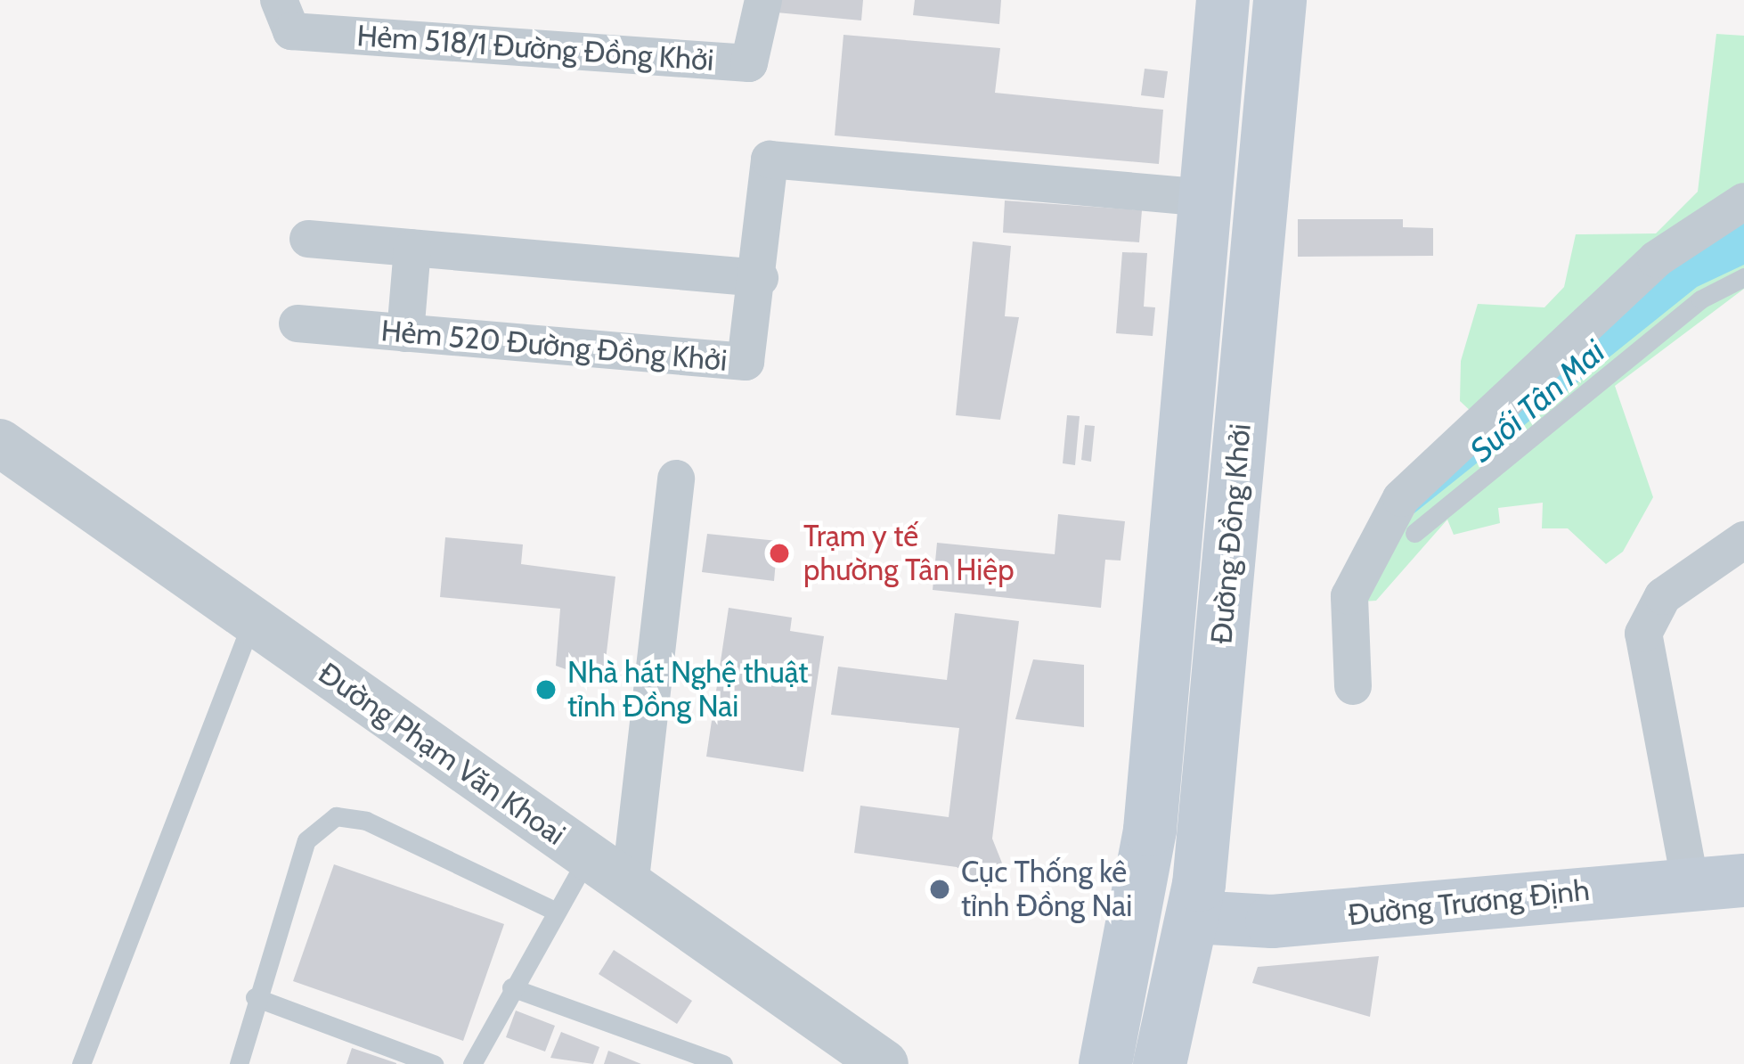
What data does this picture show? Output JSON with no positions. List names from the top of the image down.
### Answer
{
  "streets": {
    "main road": ["Đường Đồng Khởi", "Đường Trương Định"],
    "street": ["Hẻm 518/1 Đường Đồng Khởi", "Hẻm 520 Đường Đồng Khởi", "Đường Phạm Văn Khoai"]
  },
  "crossings": [
    ["Hẻm 520 Đường Đồng Khởi", "Đường Đồng Khởi"],
    ["Đường Đồng Khởi", "Đường Trương Định"]
  ],
  "water": ["Suối Tân Mai"],
  "places": ["Trạm y tế phường Tân Hiệp", "Nhà hát Nghệ thuật tỉnh Đồng Nai", "Cục Thống kê tỉnh Đồng Nai"]
}
